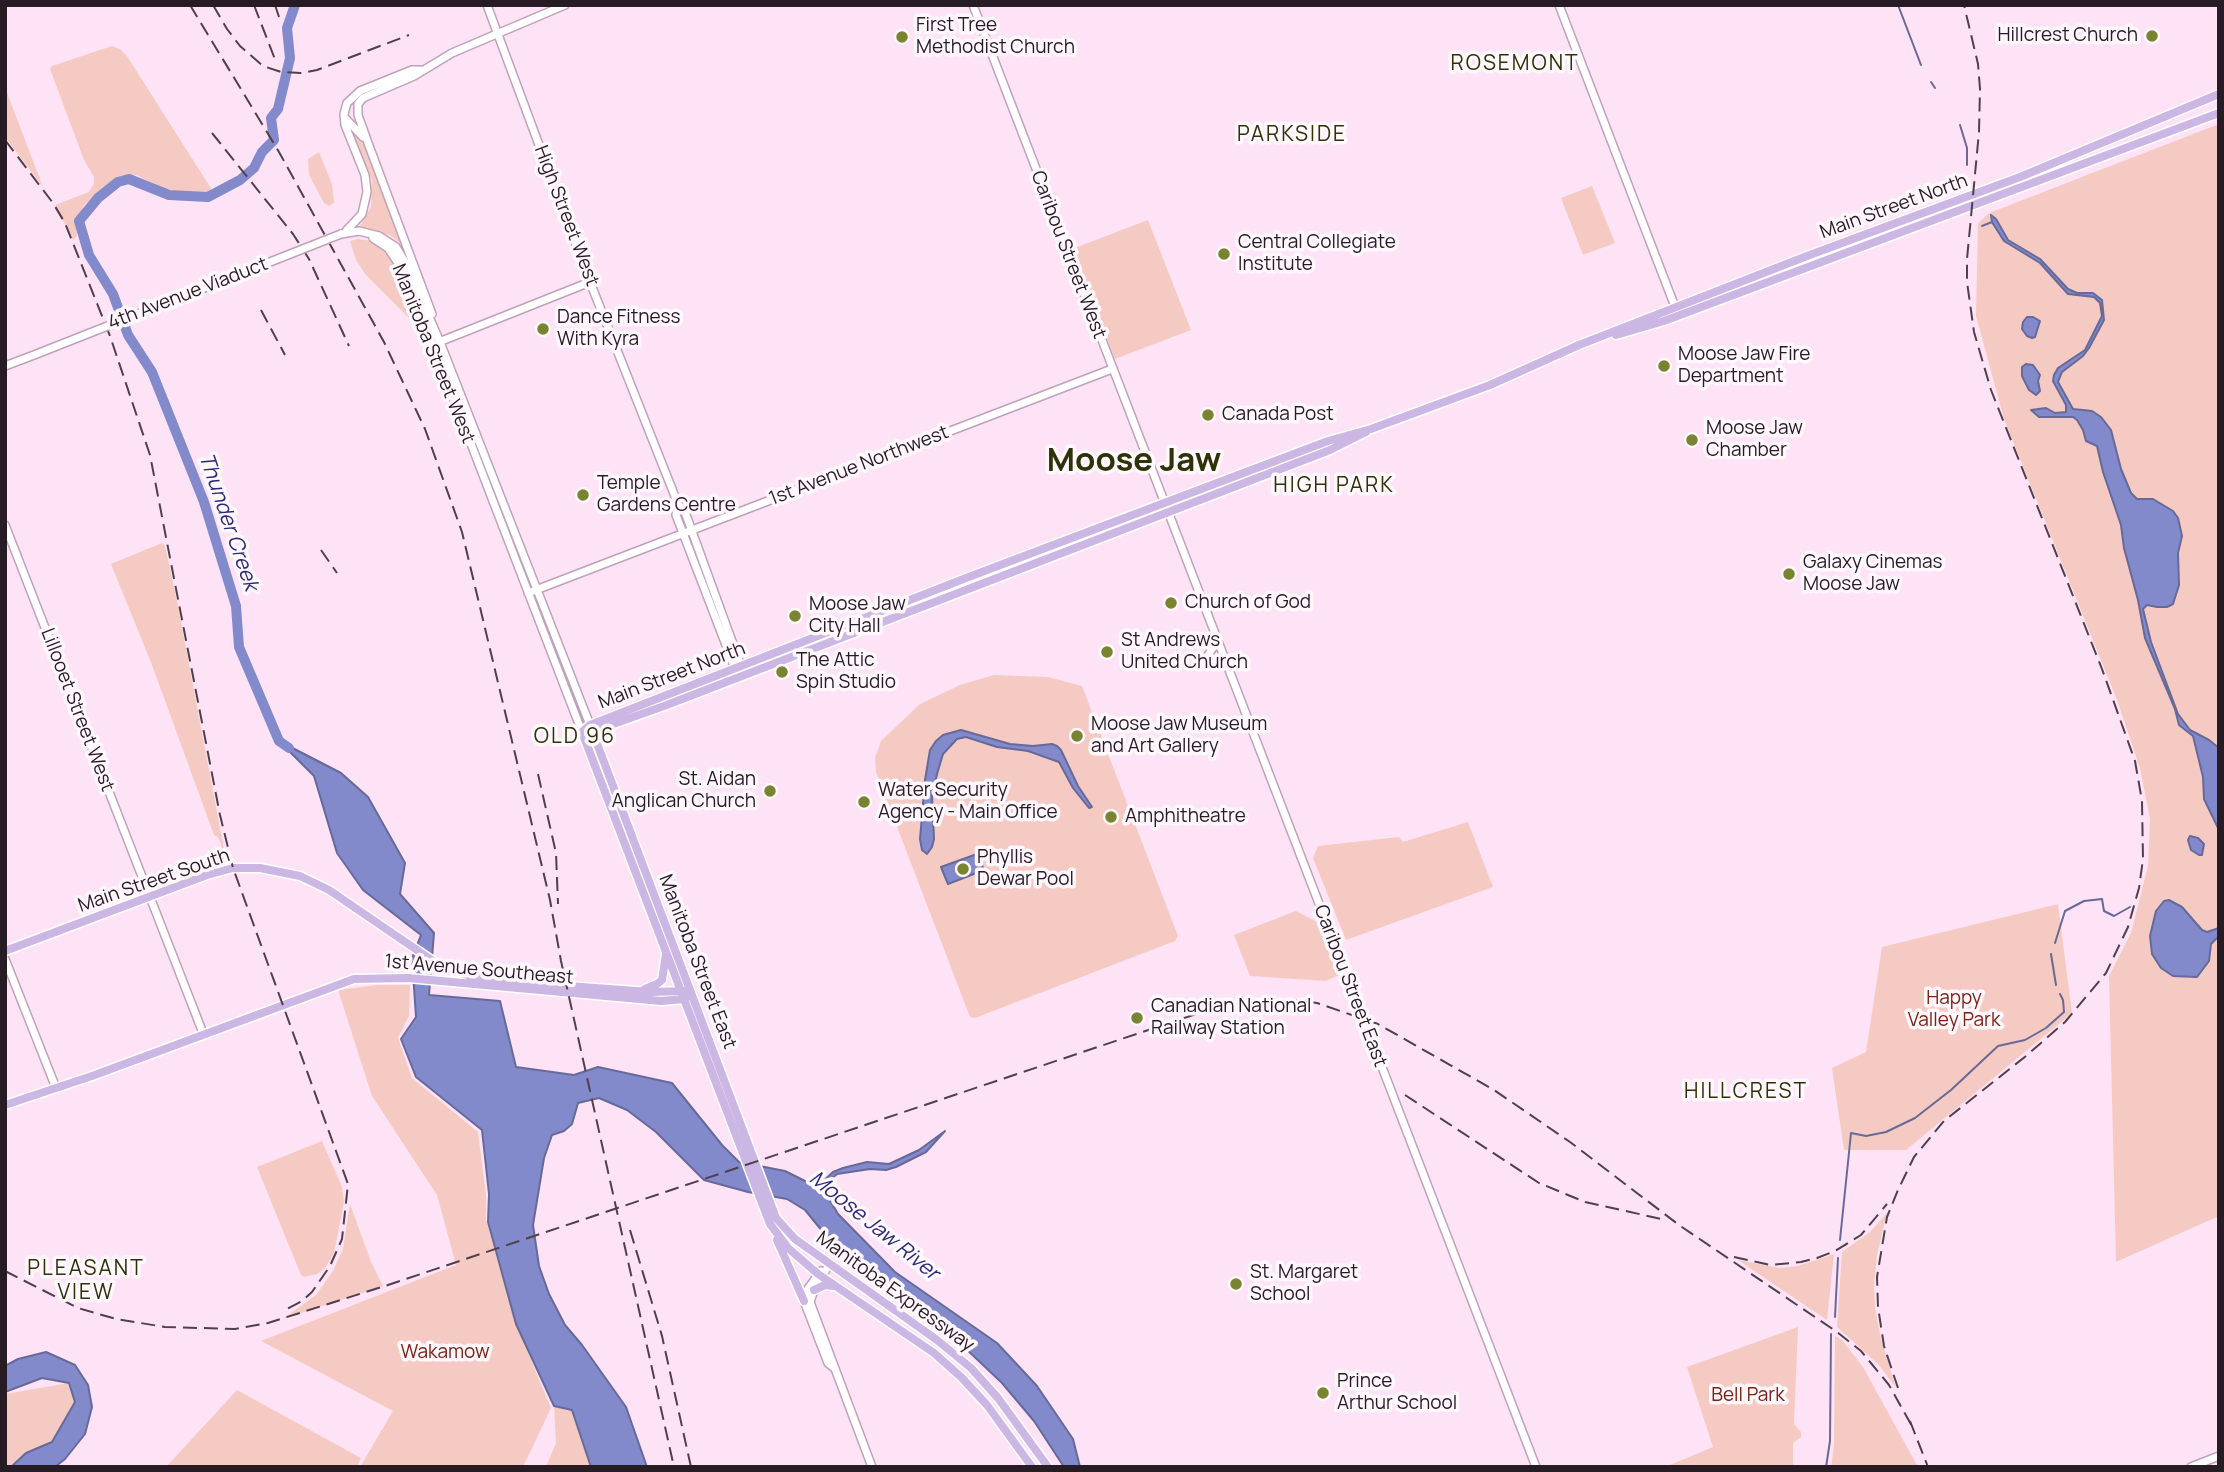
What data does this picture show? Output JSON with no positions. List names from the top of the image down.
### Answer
{
  "streets": {
    "main road": [
      "Main Street North",
      "Main Street South",
      "Manitoba Street East",
      "1st Avenue Southeast",
      "Manitoba Expressway"
    ],
    "street": [
      "High Street West",
      "Caribou Street West",
      "4th Avenue Viaduct",
      "Manitoba Street West",
      "1st Avenue Northwest",
      "Lillooet Street West",
      "Caribou Street East"
    ]
  },
  "crossings": [
    ["Main Street North", "High Street West"],
    ["Main Street North", "Caribou Street West"],
    ["Main Street North", "Manitoba Street West"],
    ["Main Street North", "Manitoba Street East"],
    ["Main Street North", "Caribou Street East"],
    ["High Street West", "1st Avenue Northwest"],
    ["Caribou Street West", "1st Avenue Northwest"],
    ["Caribou Street West", "Caribou Street East"],
    ["4th Avenue Viaduct", "Manitoba Street West"],
    ["Manitoba Street West", "1st Avenue Northwest"],
    ["Manitoba Street West", "Manitoba Street East"],
    ["Lillooet Street West", "Main Street South"],
    ["Lillooet Street West", "1st Avenue Southeast"],
    ["Main Street South", "1st Avenue Southeast"],
    ["Manitoba Street East", "1st Avenue Southeast"],
    ["Manitoba Street East", "Manitoba Expressway"]
  ],
  "districts": [
    "ROSEMONT",
    "PARKSIDE",
    "Moose Jaw",
    "HIGH PARK",
    "OLD 96",
    "HILLCREST",
    "PLEASANT VIEW"
  ],
  "water": ["Thunder Creek", "Moose Jaw River"],
  "parks": ["Happy Valley Park", "Wakamow", "Bell Park"],
  "places": [
    "Hillcrest Church",
    "First Tree Methodist Church",
    "Central Collegiate Institute",
    "Dance Fitness With Kyra",
    "Moose Jaw Fire Department",
    "Canada Post",
    "Moose Jaw Chamber",
    "Temple Gardens Centre",
    "Galaxy Cinemas Moose Jaw",
    "Church of God",
    "Moose Jaw City Hall",
    "St Andrews United Church",
    "The Attic Spin Studio",
    "Moose Jaw Museum and Art Gallery",
    "St. Aidan Anglican Church",
    "Water Security Agency - Main Office",
    "Amphitheatre",
    "Phyllis Dewar Pool",
    "Canadian National Railway Station",
    "St. Margaret School",
    "Prince Arthur School"
  ]
}
